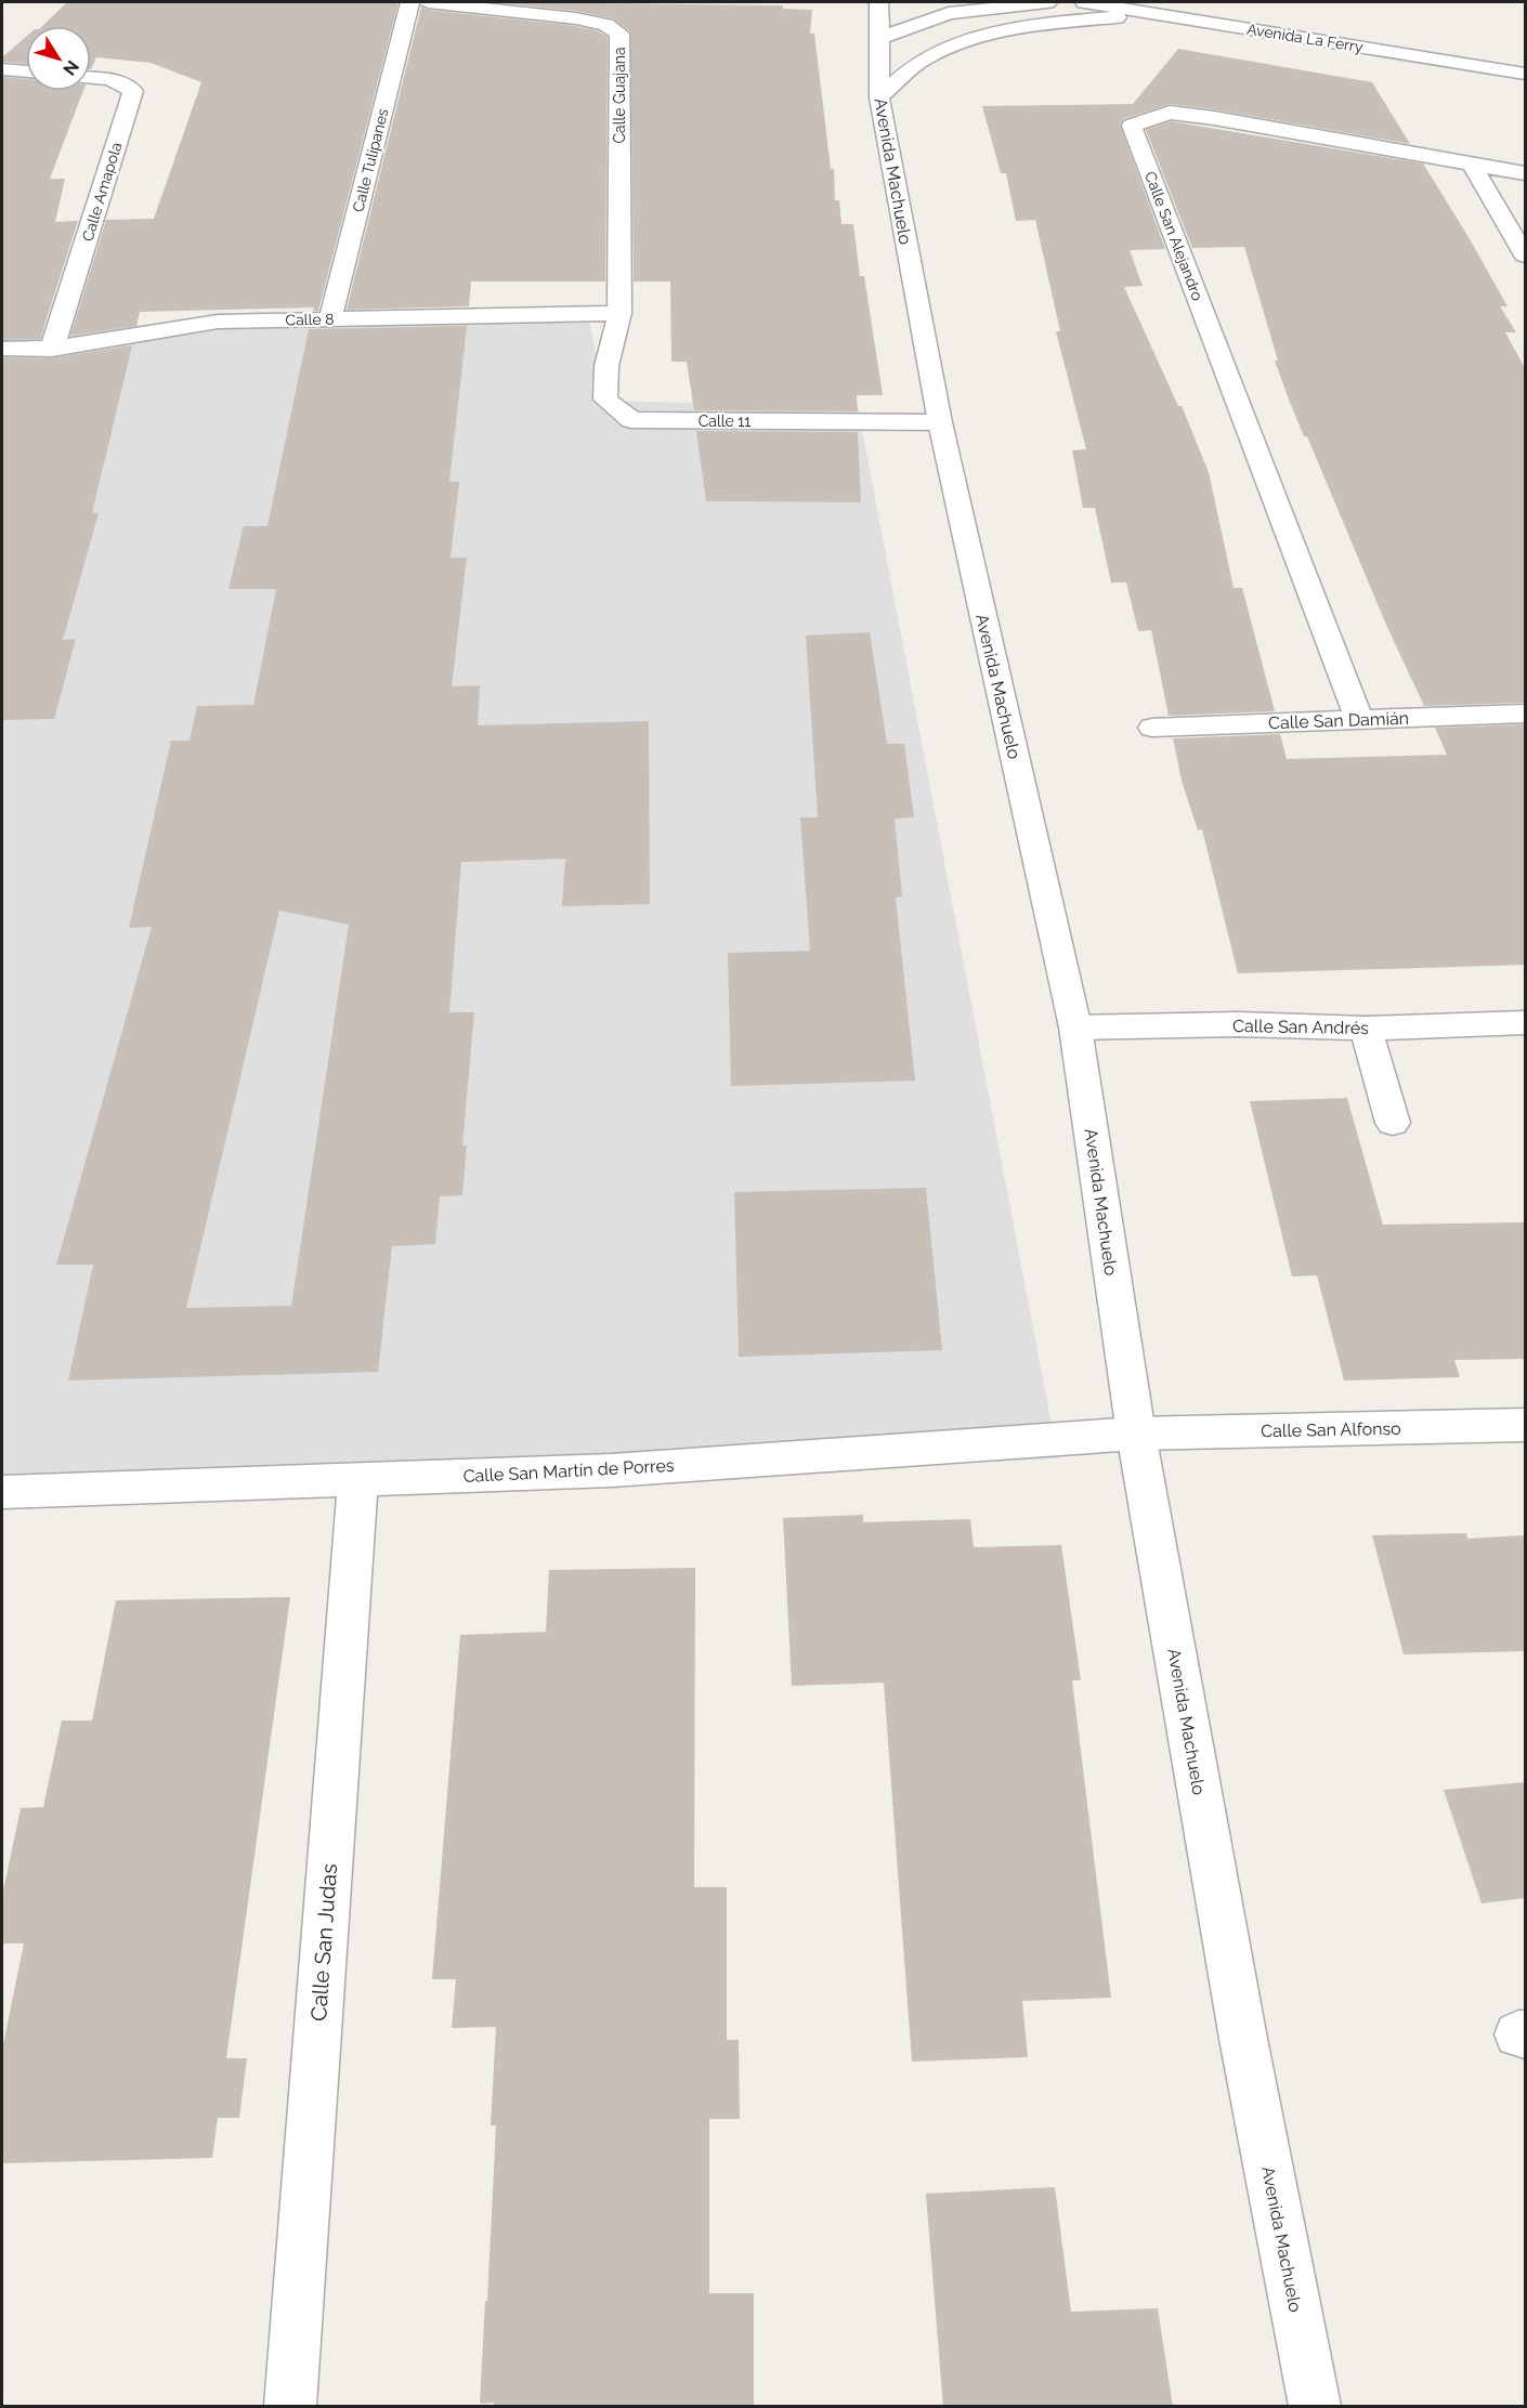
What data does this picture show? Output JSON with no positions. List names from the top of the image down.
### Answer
{
  "streets": {
    "street": [
      "Avenida La Ferry",
      "Calle Guajana",
      "Calle Tulipanes",
      "Avenida Machuelo",
      "Calle Amapola",
      "Calle San Alejandro",
      "Calle 8",
      "Calle 11",
      "Calle San Damián",
      "Calle San Andrés",
      "Calle San Alfonso",
      "Calle San Martín de Porres",
      "Calle San Judas"
    ]
  },
  "crossings": [
    ["Calle Guajana", "Calle 8"],
    ["Calle Guajana", "Calle 11"],
    ["Calle Tulipanes", "Calle 8"],
    ["Avenida Machuelo", "Calle 11"],
    ["Avenida Machuelo", "Calle San Andrés"],
    ["Avenida Machuelo", "Calle San Alfonso"],
    ["Avenida Machuelo", "Calle San Martín de Porres"],
    ["Calle Amapola", "Calle 8"],
    ["Calle San Alejandro", "Calle San Damián"],
    ["Calle 8", "Calle 11"],
    ["Calle San Alfonso", "Calle San Martín de Porres"],
    ["Calle San Martín de Porres", "Calle San Judas"]
  ],
  "north": "bottom right"
}
